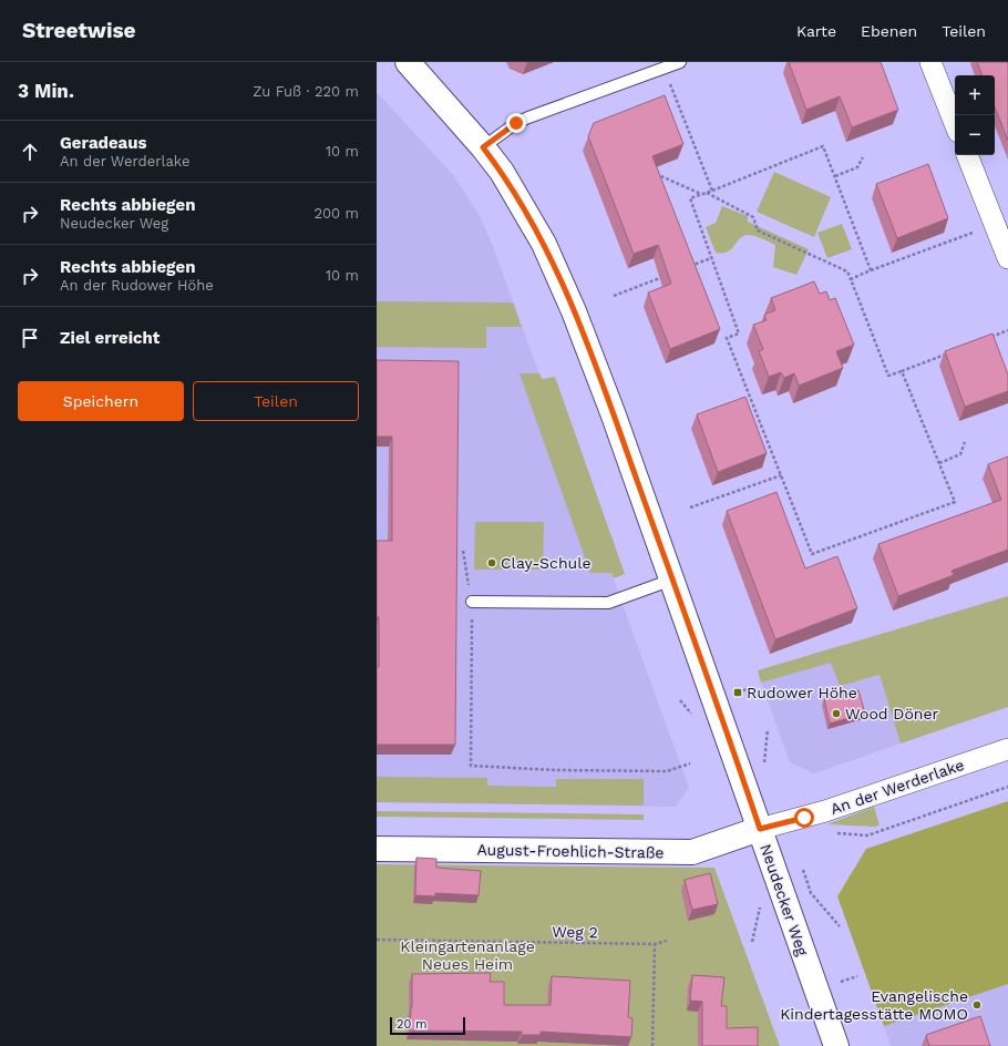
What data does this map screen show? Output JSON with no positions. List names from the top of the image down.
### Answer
{
  "streets": {
    "street": ["An der Werderlake", "August-Froehlich-Straße", "Neudecker Weg"],
    "path": ["Weg 2"]
  },
  "crossings": [
    ["An der Werderlake", "August-Froehlich-Straße"],
    ["An der Werderlake", "Neudecker Weg"],
    ["August-Froehlich-Straße", "Neudecker Weg"]
  ],
  "parks": ["Kleingartenanlage Neues Heim"],
  "places": {
    "other": ["Clay-Schule", "Wood Döner", "Evangelische Kindertagesstätte MOMO"],
    "transit": ["Rudower Höhe"]
  },
  "scale_bar": "20 m",
  "page": {
    "header": "Streetwise",
    "nav": ["Karte", "Ebenen", "Teilen"],
    "heading": ["3 Min.", "Zu Fuß · 220 m"],
    "map_buttons": ["+", "−"],
    "list": [
      ["Geradeaus", "An der Werderlake", "10 m"],
      ["Rechts abbiegen", "Neudecker Weg", "200 m"],
      ["Rechts abbiegen", "An der Rudower Höhe", "10 m"],
      "Ziel erreicht"
    ],
    "buttons": ["Speichern", "Teilen"],
    "scale": "20 m"
  }
}
